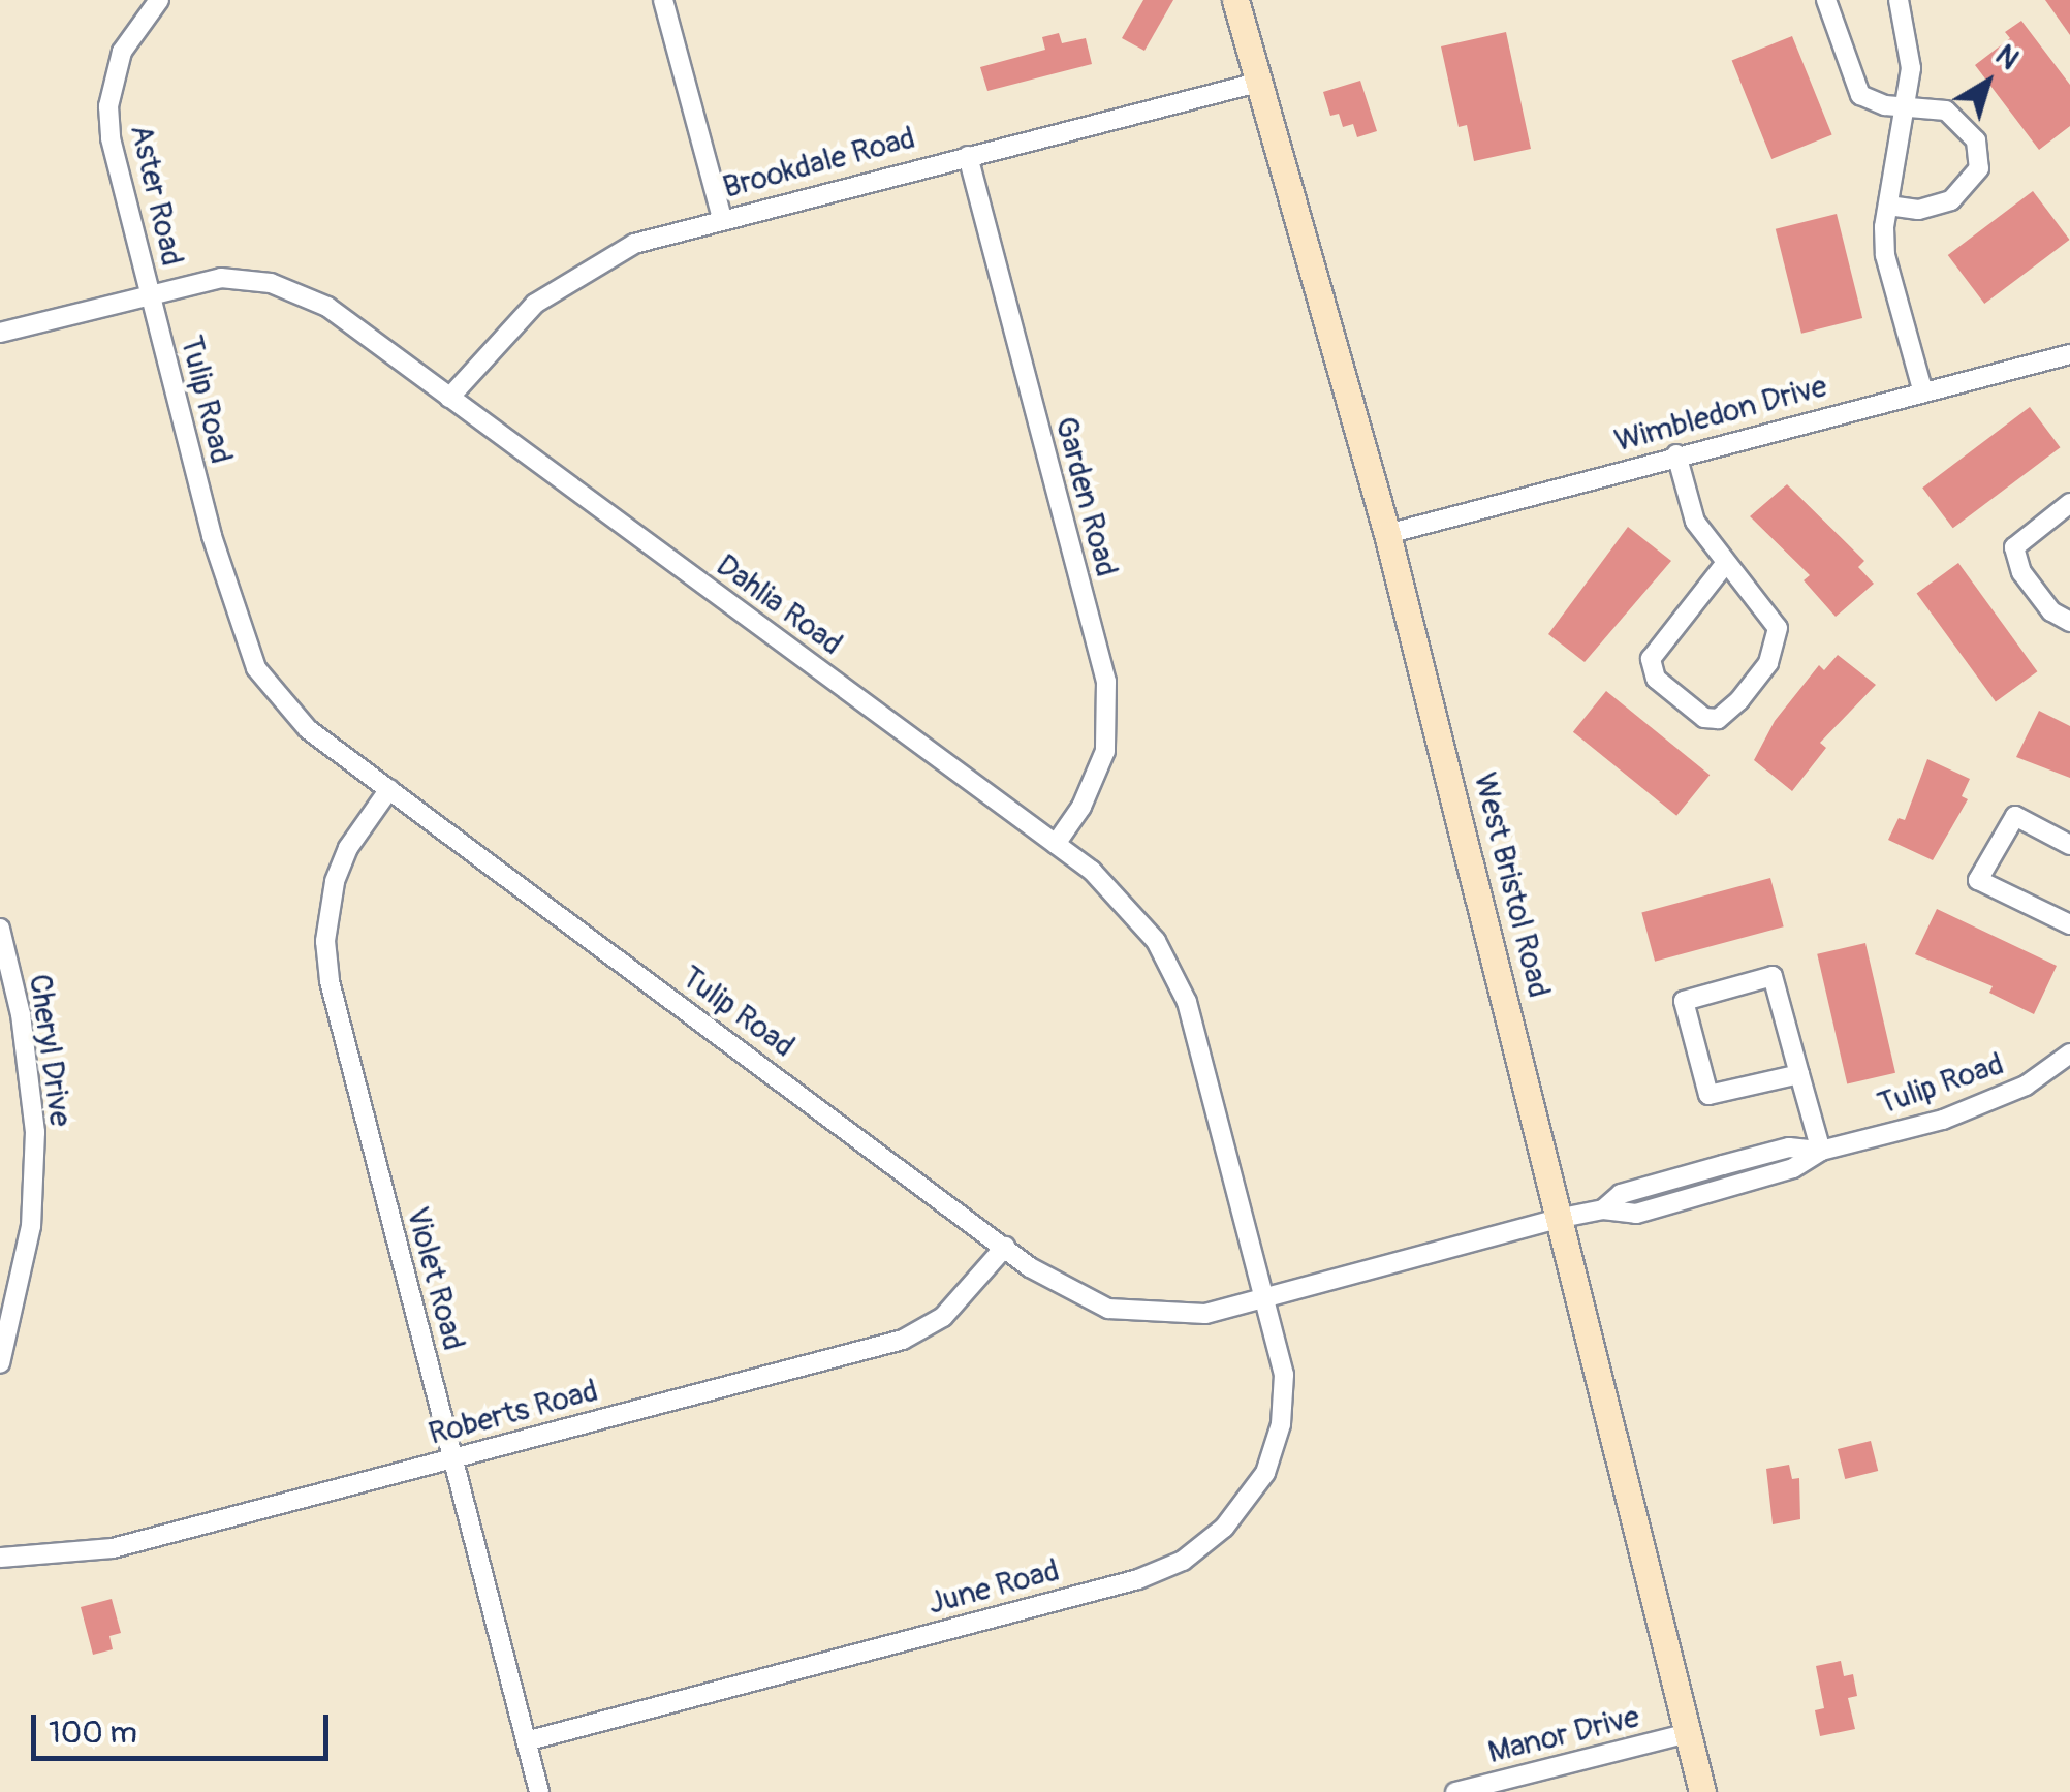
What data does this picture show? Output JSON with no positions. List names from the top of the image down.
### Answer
{
  "streets": {
    "main road": ["West Bristol Road"],
    "street": [
      "Brookdale Road",
      "Aster Road",
      "Tulip Road",
      "Wimbledon Drive",
      "Garden Road",
      "Dahlia Road",
      "Cheryl Drive",
      "Violet Road",
      "Roberts Road",
      "June Road",
      "Manor Drive"
    ]
  },
  "crossings": [
    ["Brookdale Road", "Garden Road"],
    ["Brookdale Road", "Dahlia Road"],
    ["Brookdale Road", "West Bristol Road"],
    ["Aster Road", "Tulip Road"],
    ["Aster Road", "Dahlia Road"],
    ["Tulip Road", "Dahlia Road"],
    ["Tulip Road", "West Bristol Road"],
    ["Tulip Road", "Violet Road"],
    ["Tulip Road", "Roberts Road"],
    ["Tulip Road", "June Road"],
    ["Wimbledon Drive", "West Bristol Road"],
    ["Garden Road", "Dahlia Road"],
    ["Dahlia Road", "June Road"],
    ["West Bristol Road", "Manor Drive"],
    ["Violet Road", "Roberts Road"],
    ["Violet Road", "June Road"]
  ],
  "scale_bar": "100 m",
  "north": "top right"
}
